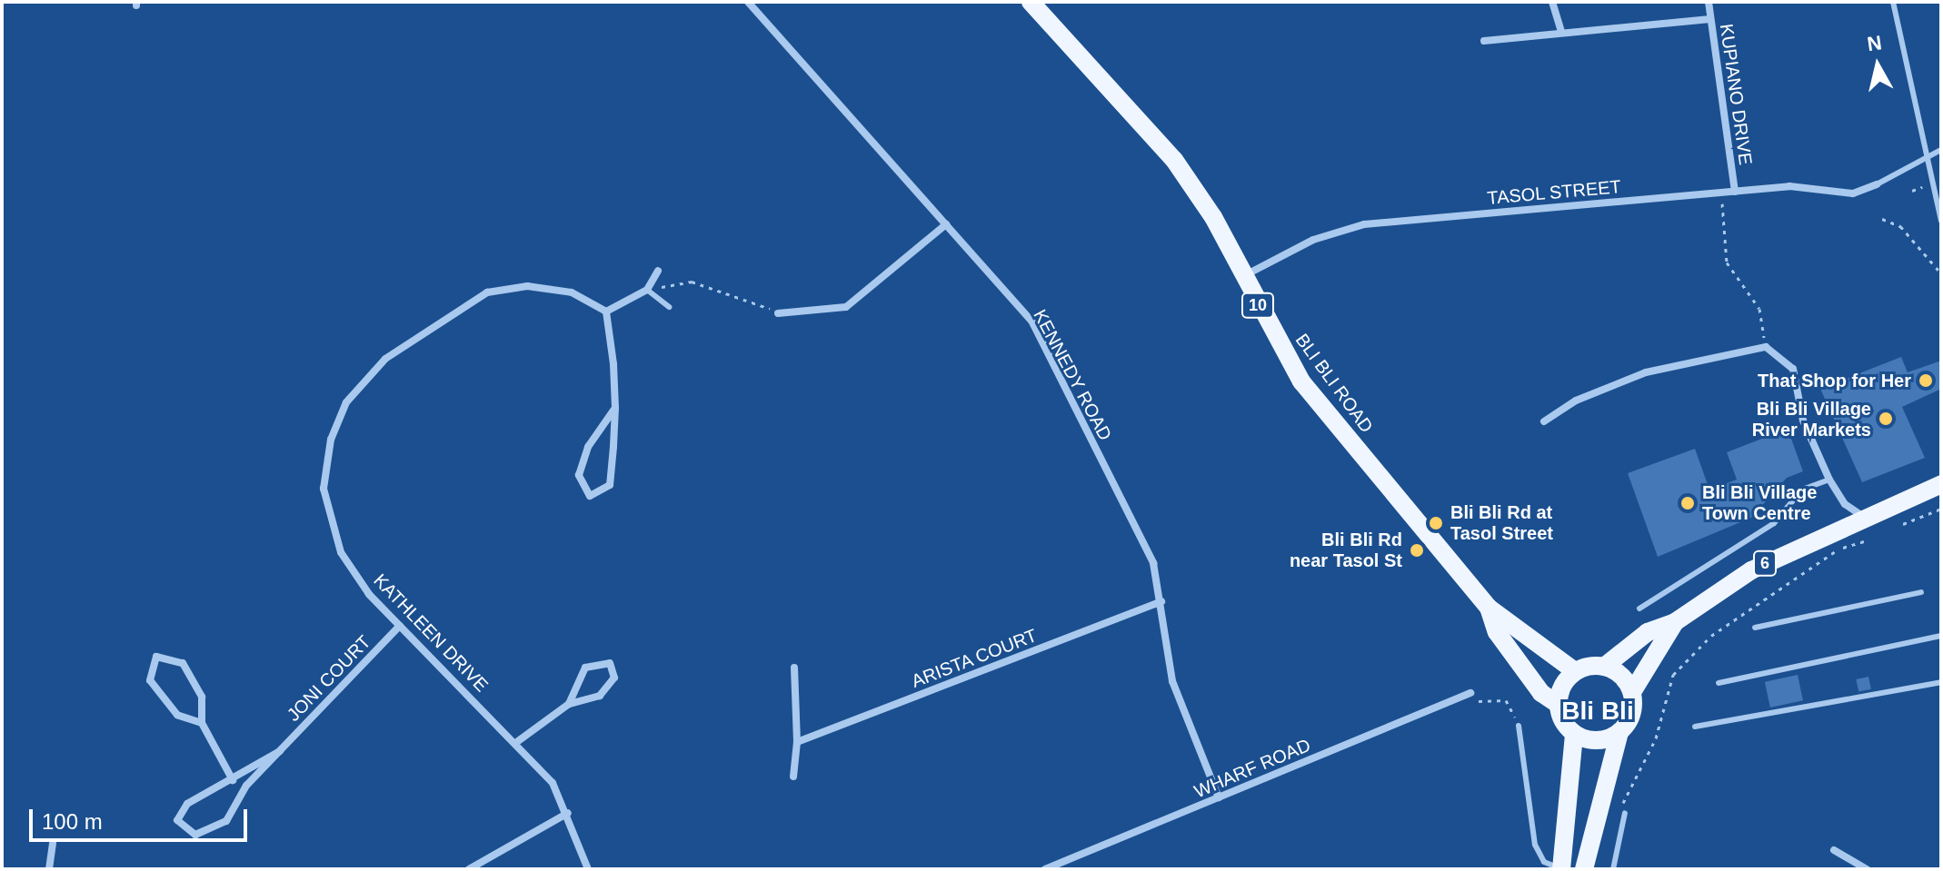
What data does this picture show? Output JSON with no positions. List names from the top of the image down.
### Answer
{
  "streets": {
    "main road": ["10", "BLI BLI ROAD", "6"],
    "street": [
      "KUPIANO DRIVE",
      "TASOL STREET",
      "KENNEDY ROAD",
      "KATHLEEN DRIVE",
      "ARISTA COURT",
      "JONI COURT",
      "WHARF ROAD"
    ]
  },
  "crossings": [
    ["KUPIANO DRIVE", "TASOL STREET"],
    ["TASOL STREET", "BLI BLI ROAD"],
    ["KENNEDY ROAD", "ARISTA COURT"],
    ["KENNEDY ROAD", "WHARF ROAD"],
    ["BLI BLI ROAD", "6"],
    ["KATHLEEN DRIVE", "JONI COURT"]
  ],
  "districts": ["Bli Bli"],
  "places": [
    "That Shop for Her",
    "Bli Bli Village River Markets",
    "Bli Bli Village Town Centre",
    "Bli Bli Rd at Tasol Street",
    "Bli Bli Rd near Tasol St"
  ],
  "scale_bar": "100 m",
  "north": "top"
}
